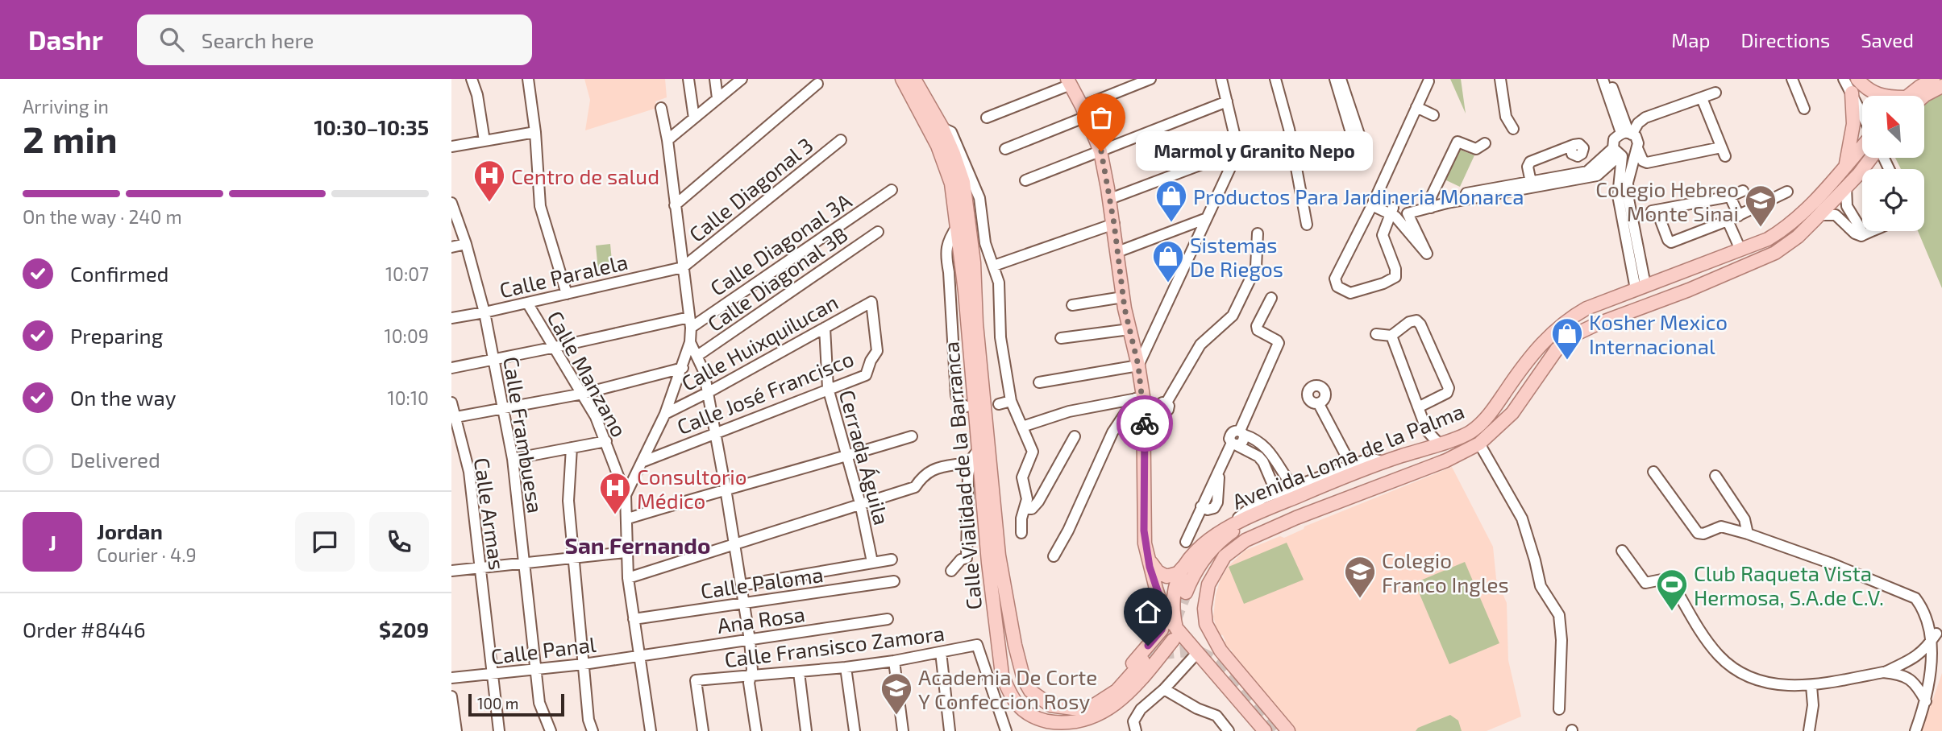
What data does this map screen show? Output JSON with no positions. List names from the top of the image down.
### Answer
{
  "streets": {
    "main road": ["Avenida Loma de la Palma", "Calle Vialidad de la Barranca"],
    "street": [
      "Calle Diagonal 3",
      "Calle Diagonal 3A",
      "Calle Paralela",
      "Calle Diagonal 3B",
      "Calle Huixquilucan",
      "Calle Manzano",
      "Calle José Francisco",
      "Calle Frambuesa",
      "Cerrada Águila",
      "Calle Armas",
      "Calle Paloma",
      "Ana Rosa",
      "Calle Fransisco Zamora",
      "Calle Panal"
    ]
  },
  "crossings": [
    ["Calle Diagonal 3", "Calle Paralela"],
    ["Calle Paralela", "Calle Manzano"],
    ["Calle Paralela", "Calle Frambuesa"],
    ["Calle Huixquilucan", "Calle José Francisco"],
    ["Calle Huixquilucan", "Cerrada Águila"],
    ["Calle Manzano", "Calle Paloma"],
    ["Calle Manzano", "Ana Rosa"],
    ["Calle Manzano", "Calle Panal"],
    ["Calle José Francisco", "Cerrada Águila"],
    ["Calle Frambuesa", "Calle Panal"],
    ["Avenida Loma de la Palma", "Calle Vialidad de la Barranca"],
    ["Calle Armas", "Calle Panal"],
    ["Ana Rosa", "Calle Panal"]
  ],
  "districts": ["San Fernando"],
  "places": {
    "other": ["Marmol y Granito Nepo"],
    "hospital": ["Centro de salud", "Consultorio Médico"],
    "shop": ["Productos Para Jardineria Monarca", "Sistemas De Riegos", "Kosher Mexico Internacional"],
    "school or university": ["Colegio Hebreo Monte Sinai", "Colegio Franco Ingles", "Academia De Corte Y Confeccion Rosy"],
    "sports": ["Club Raqueta Vista Hermosa, S.A.de C.V."]
  },
  "scale_bar": "100 m",
  "north": "top left",
  "page": {
    "header": "Dashr",
    "search": "Search here",
    "nav": ["Map", "Directions", "Saved"],
    "heading": ["2 min", "Arriving in", "10:30–10:35"],
    "panel": [
      "Jordan",
      "Courier · 4.9",
      "Order #8446",
      "$209"
    ],
    "bubble": "Marmol y Granito Nepo",
    "bar": "On the way · 240 m",
    "list": [
      ["Confirmed", "10:07"],
      ["Preparing", "10:09"],
      ["On the way", "10:10"],
      "Delivered"
    ],
    "round": "J",
    "scale": "100 m"
  }
}
